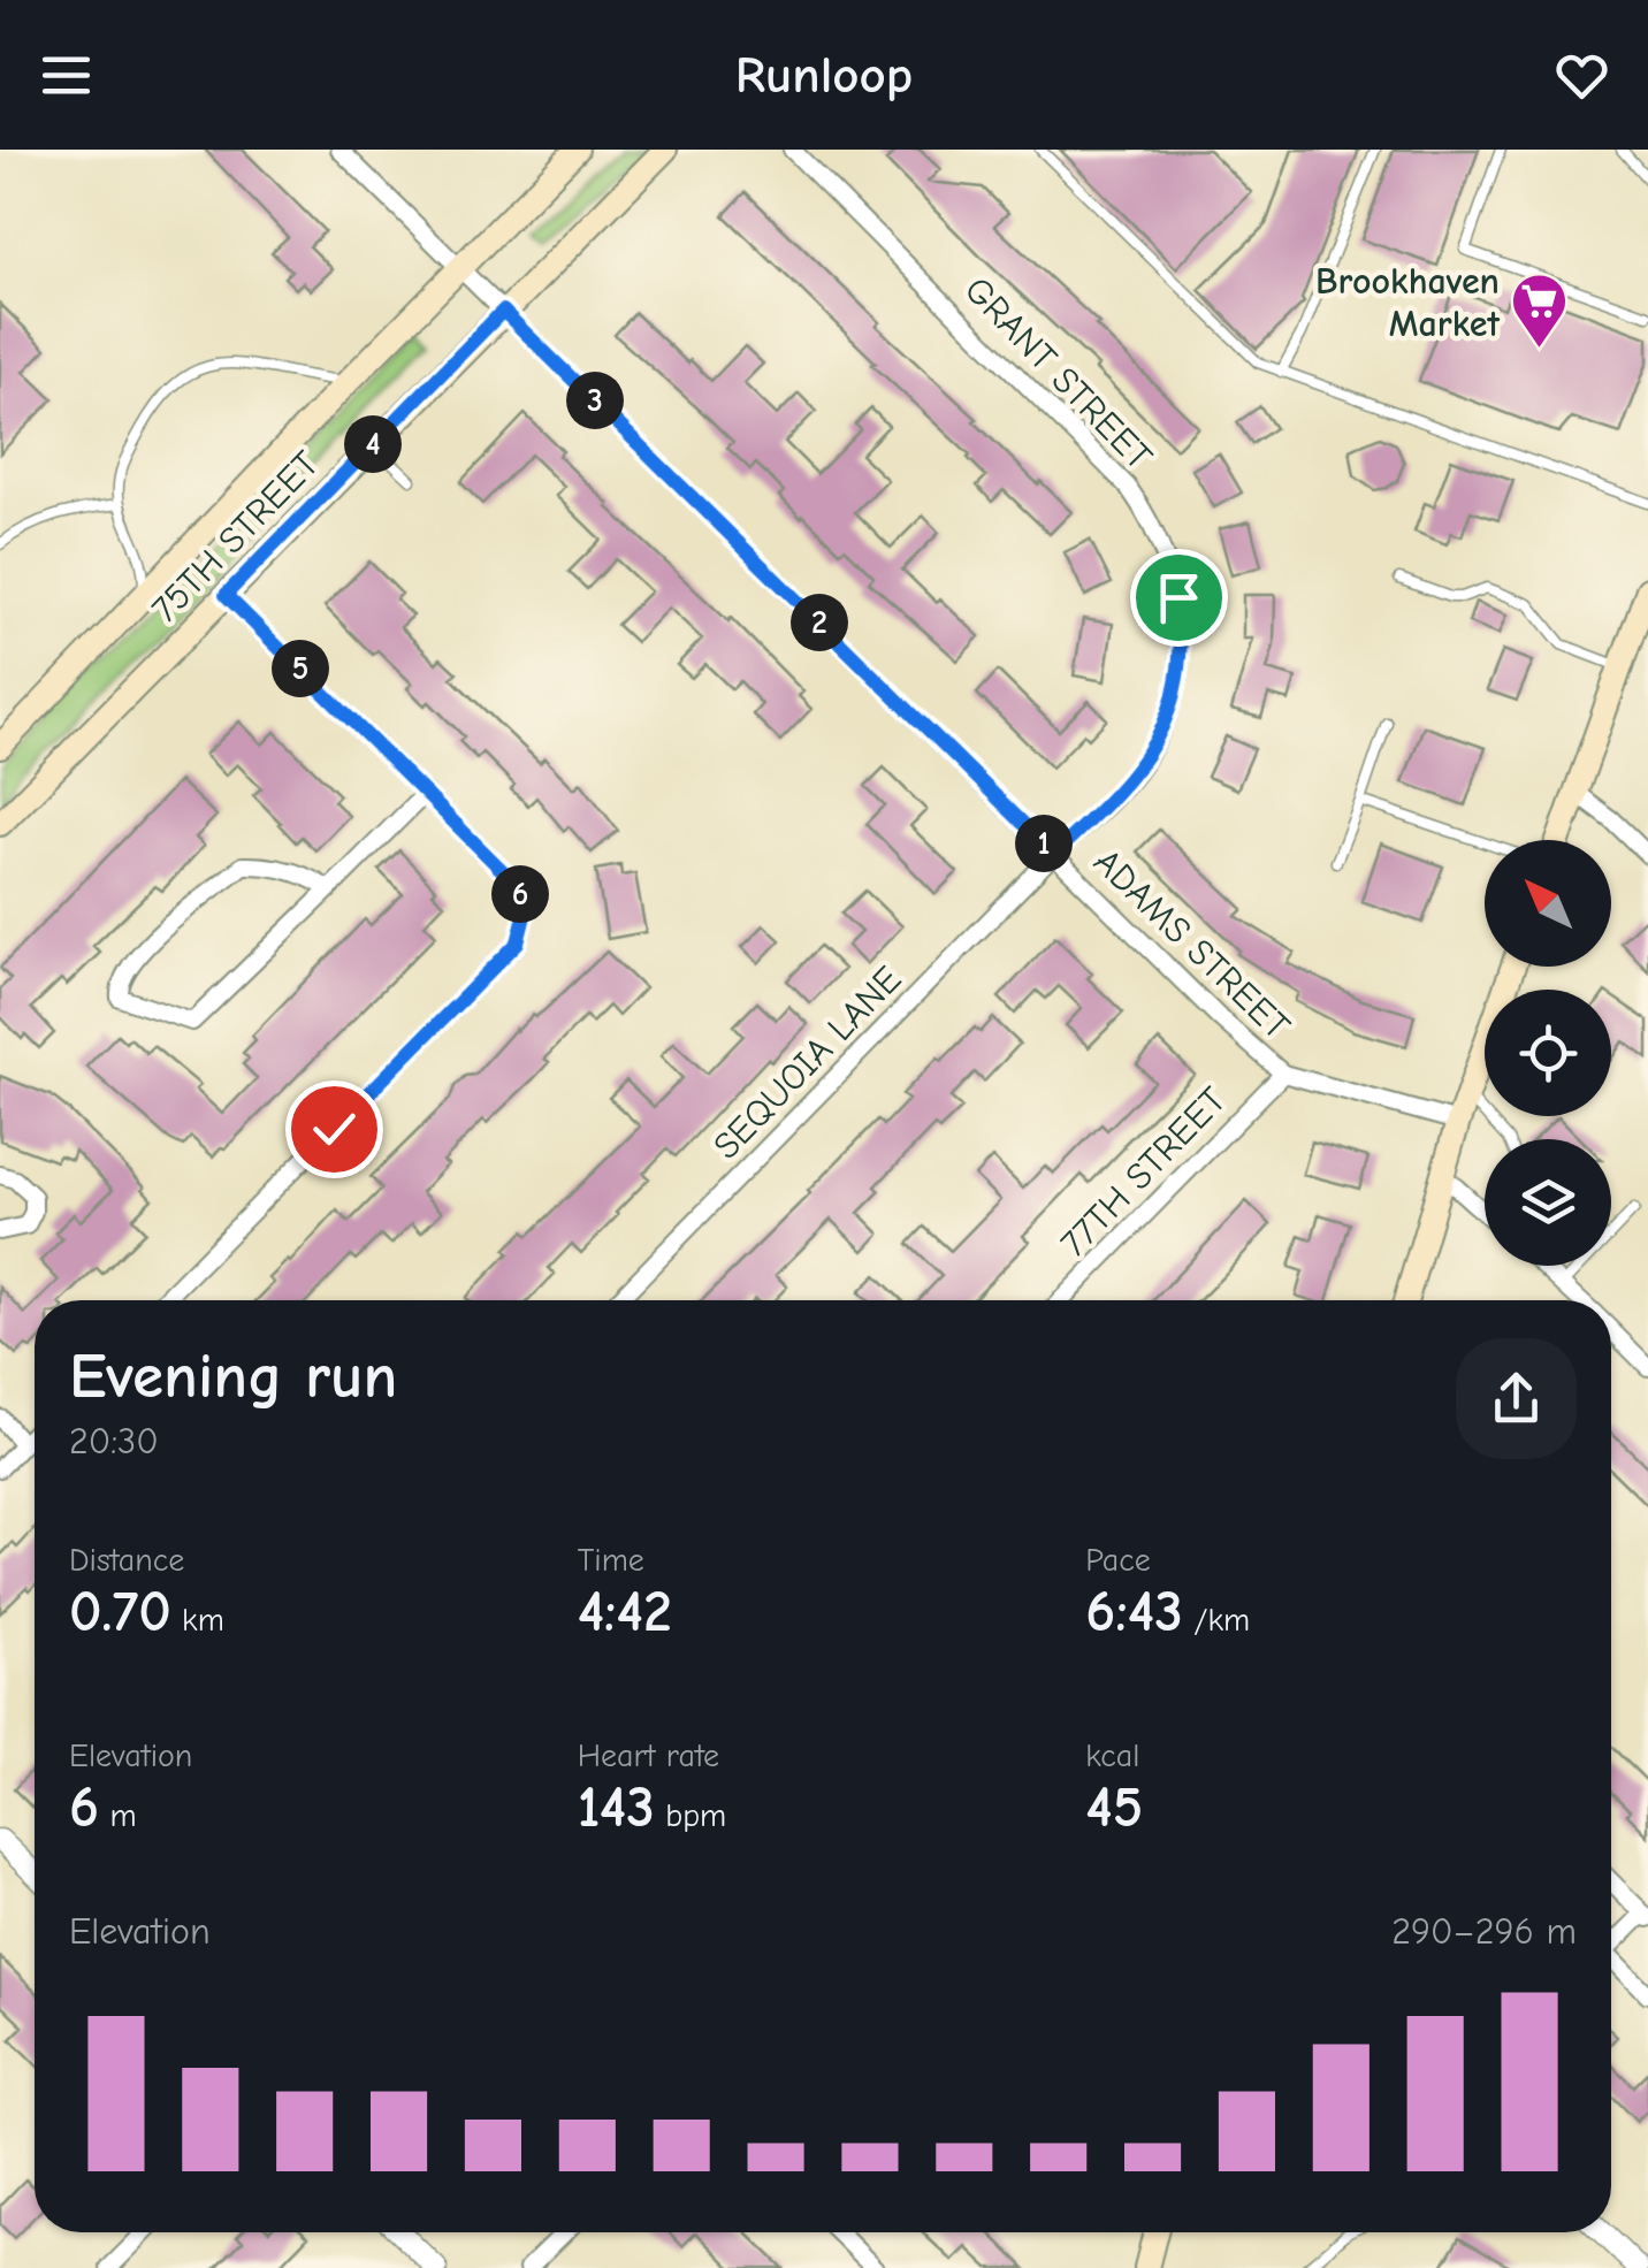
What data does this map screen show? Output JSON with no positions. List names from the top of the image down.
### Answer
{
  "streets": {
    "main road": ["75TH STREET"],
    "street": [
      "GRANT STREET",
      "ADAMS STREET",
      "SEQUOIA LANE",
      "77TH STREET"
    ]
  },
  "crossings": [
    ["GRANT STREET", "ADAMS STREET"],
    ["GRANT STREET", "SEQUOIA LANE"],
    ["75TH STREET", "ADAMS STREET"],
    ["ADAMS STREET", "SEQUOIA LANE"],
    ["ADAMS STREET", "77TH STREET"]
  ],
  "places": {
    "supermarket": ["Brookhaven Market"]
  },
  "north": "top left",
  "page": {
    "header": "Runloop",
    "pins": [
      "3",
      "4",
      "2",
      "5",
      "1",
      "6"
    ],
    "heading": ["Evening run", "20:30"],
    "stats": [
      ["Distance", "0.70 km"],
      ["Time", "4:42"],
      ["Pace", "6:43 /km"],
      ["Elevation", "6 m"],
      ["Heart rate", "143 bpm"],
      ["kcal", "45"]
    ],
    "chart": ["Elevation", "290–296 m"]
  }
}
